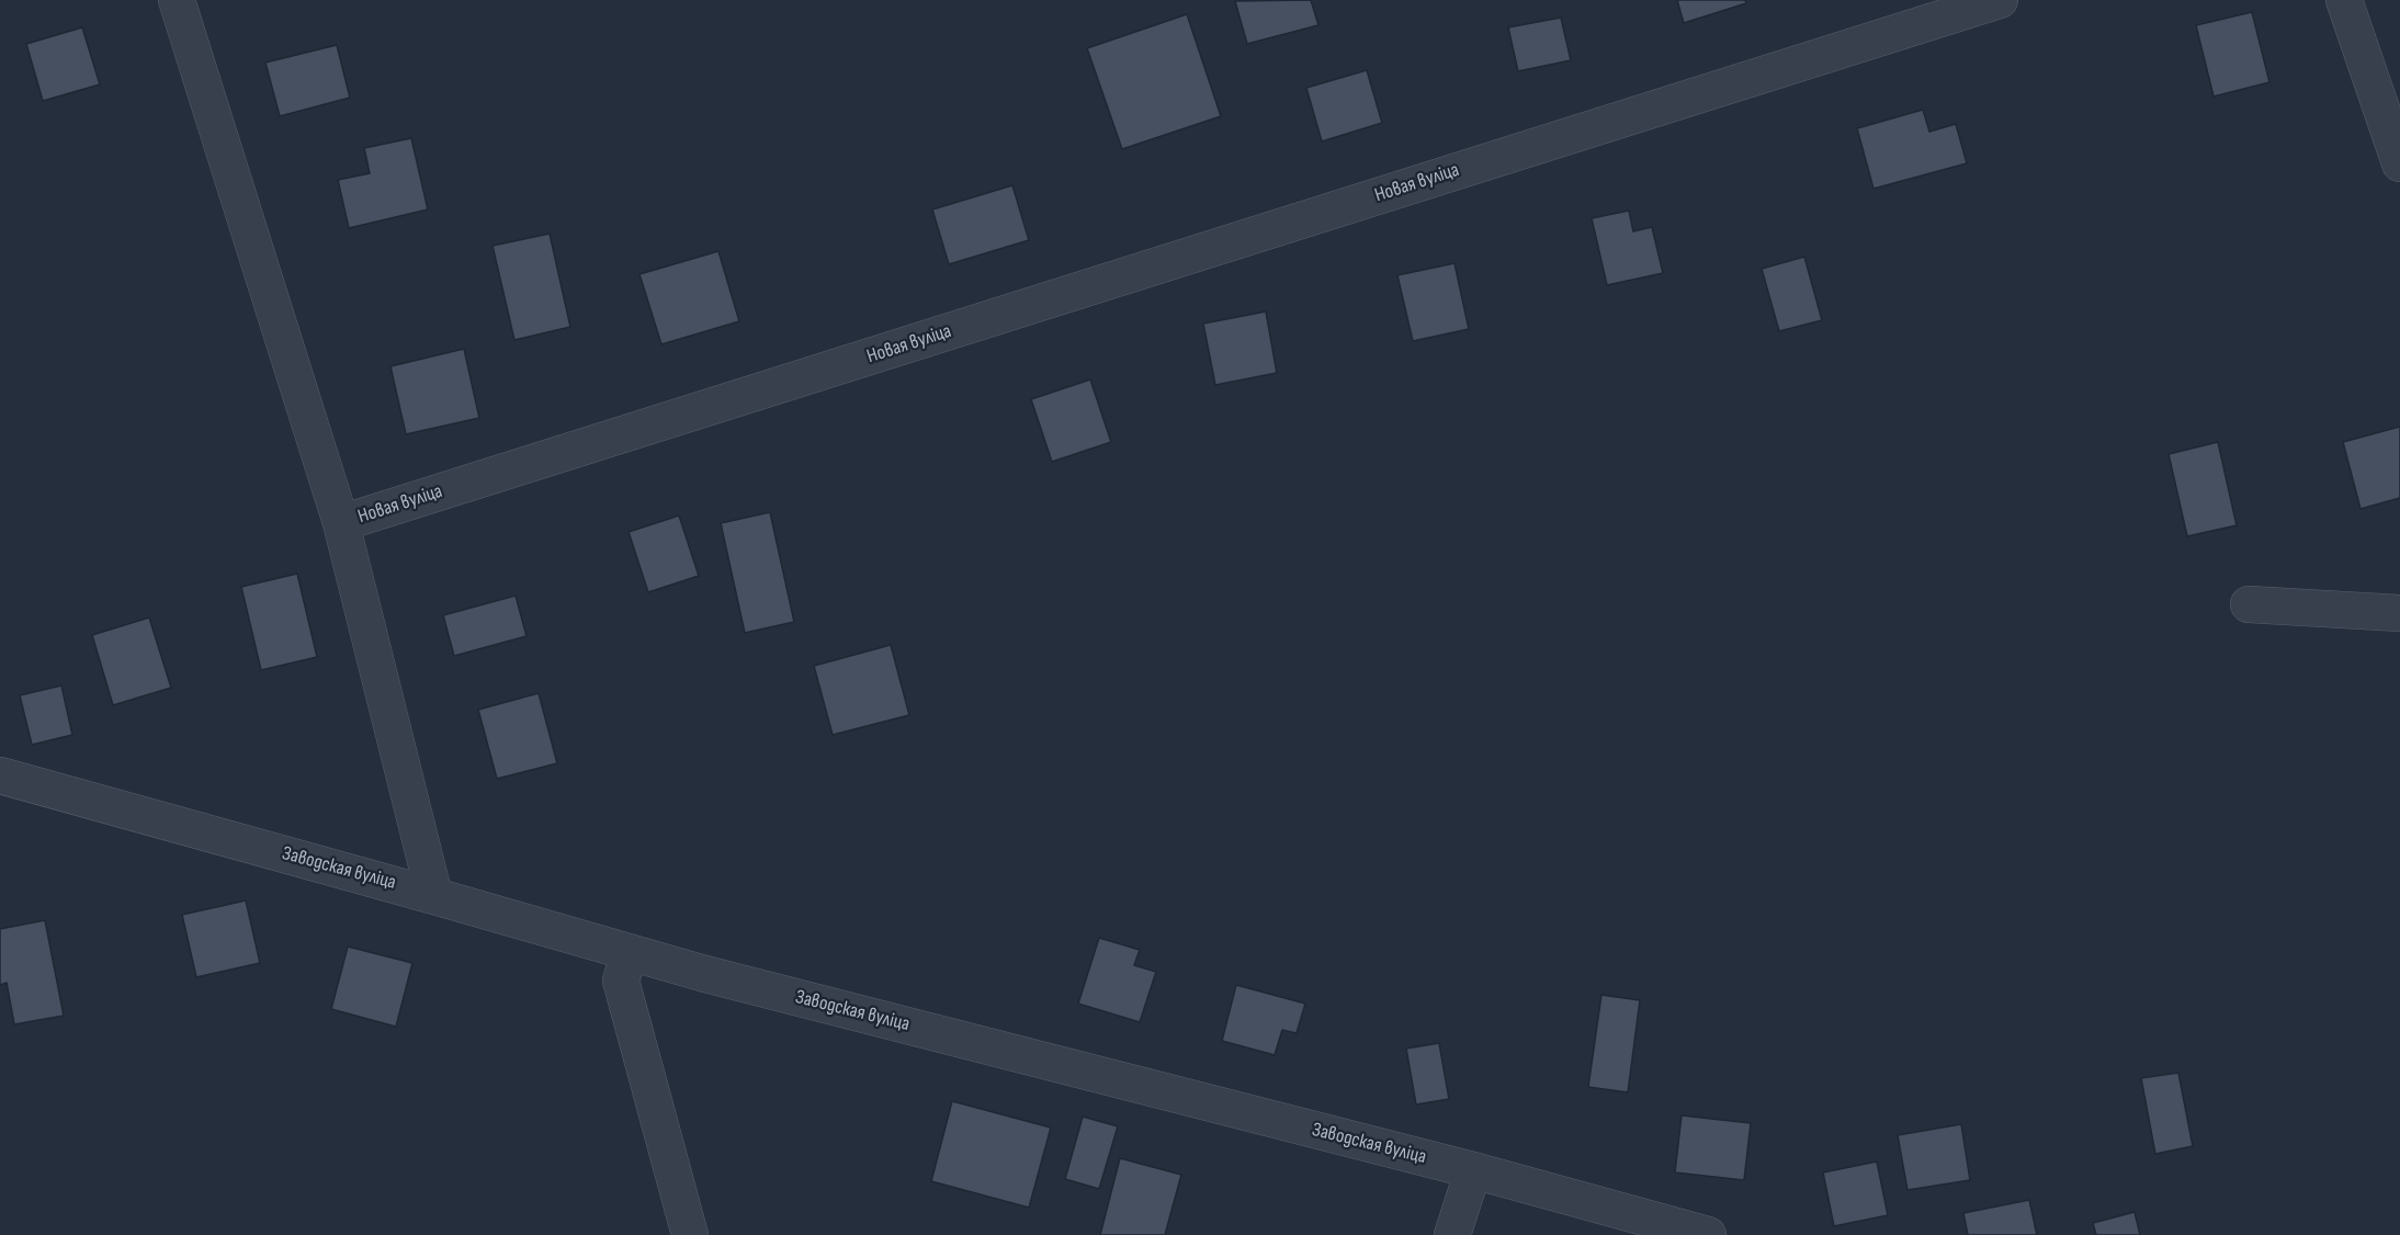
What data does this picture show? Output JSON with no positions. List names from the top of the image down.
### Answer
{
  "streets": {
    "street": ["Новая вуліца", "Заводская вуліца"]
  }
}
